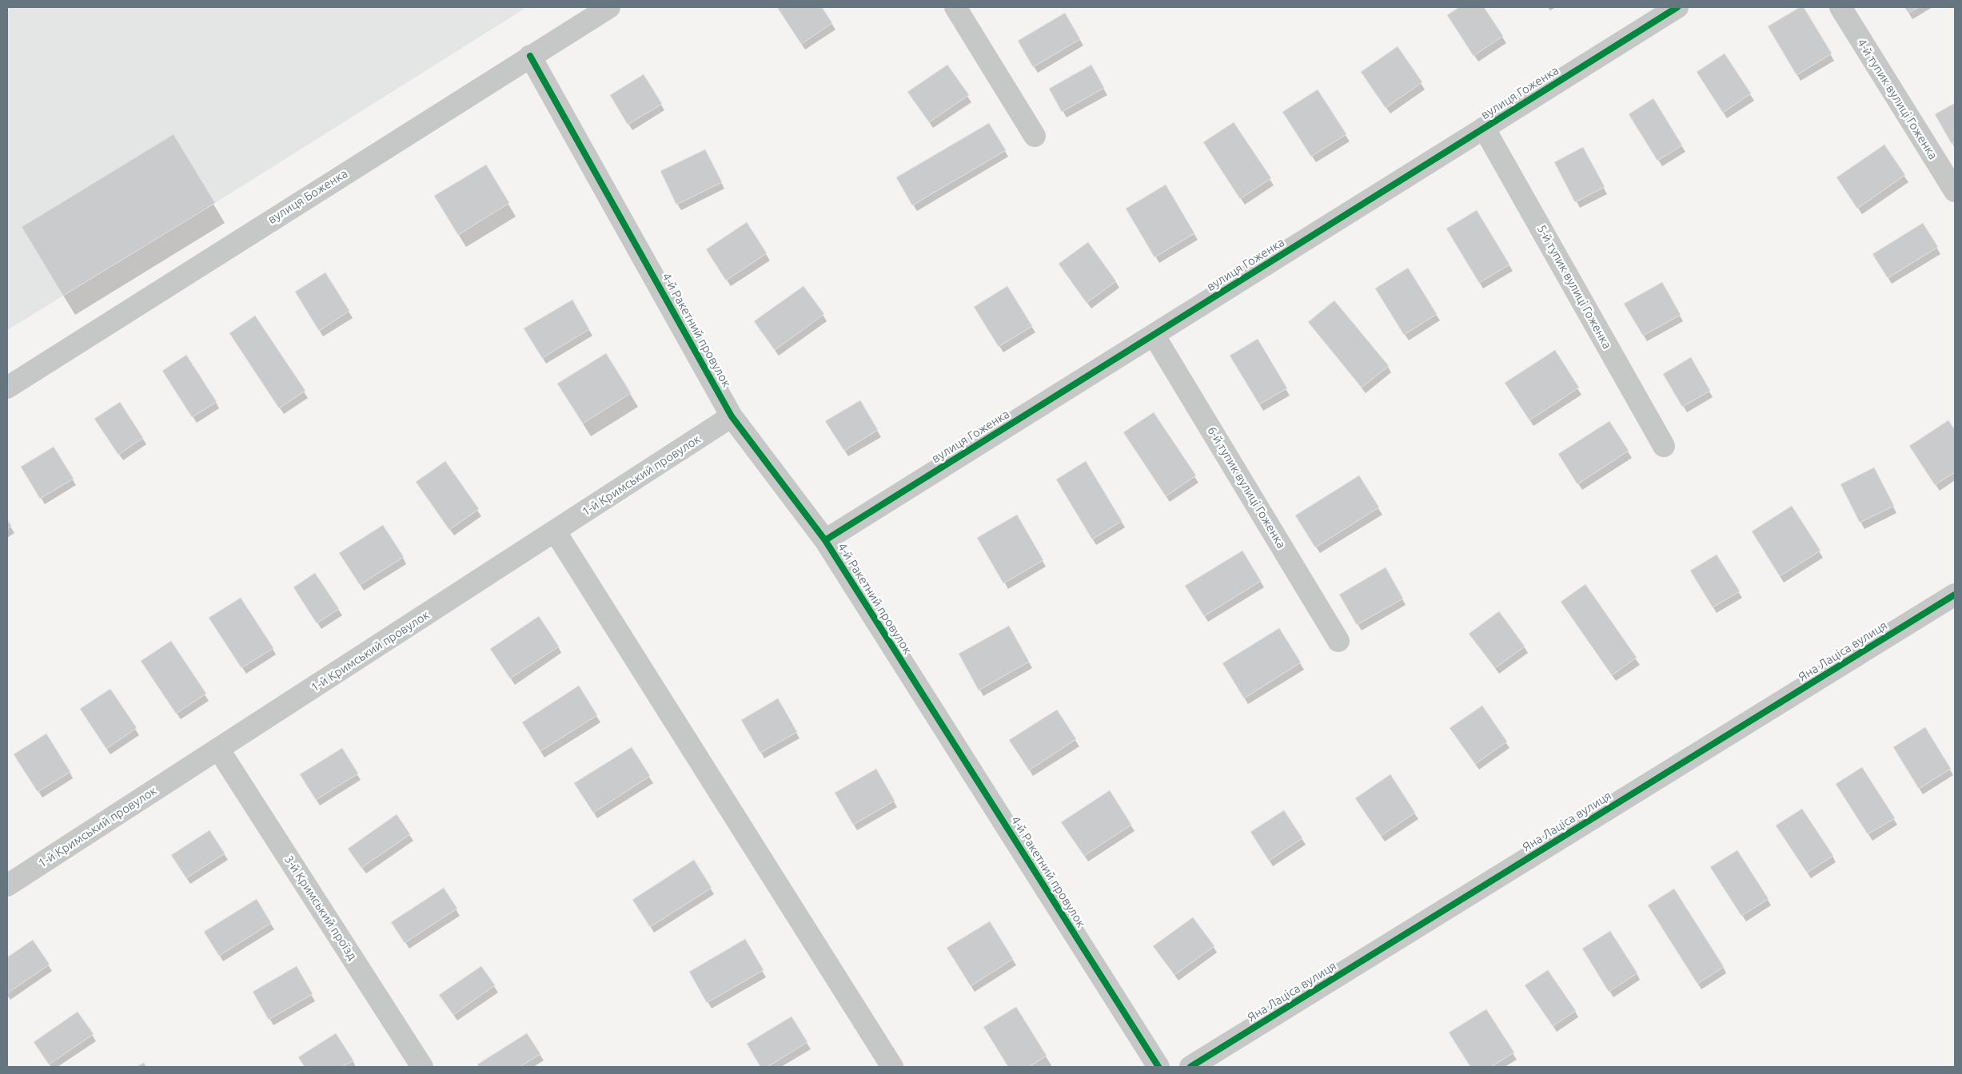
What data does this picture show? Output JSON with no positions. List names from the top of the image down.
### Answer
{
  "streets": {
    "street": [
      "вулиця Гоженка",
      "4-й тупик вулиці Гоженка",
      "вулиця Боженка",
      "5-й тупик вулиці Гоженка",
      "4-й Ракетний провулок",
      "1-й Кримський провулок",
      "6-й тупик вулиці Гоженка",
      "Яна Лаціса вулиця",
      "3-й Кримський проїзд"
    ]
  },
  "crossings": [
    ["вулиця Гоженка", "5-й тупик вулиці Гоженка"],
    ["вулиця Гоженка", "4-й Ракетний провулок"],
    ["вулиця Гоженка", "6-й тупик вулиці Гоженка"],
    ["вулиця Боженка", "4-й Ракетний провулок"],
    ["4-й Ракетний провулок", "1-й Кримський провулок"],
    ["1-й Кримський провулок", "3-й Кримський проїзд"]
  ]
}
